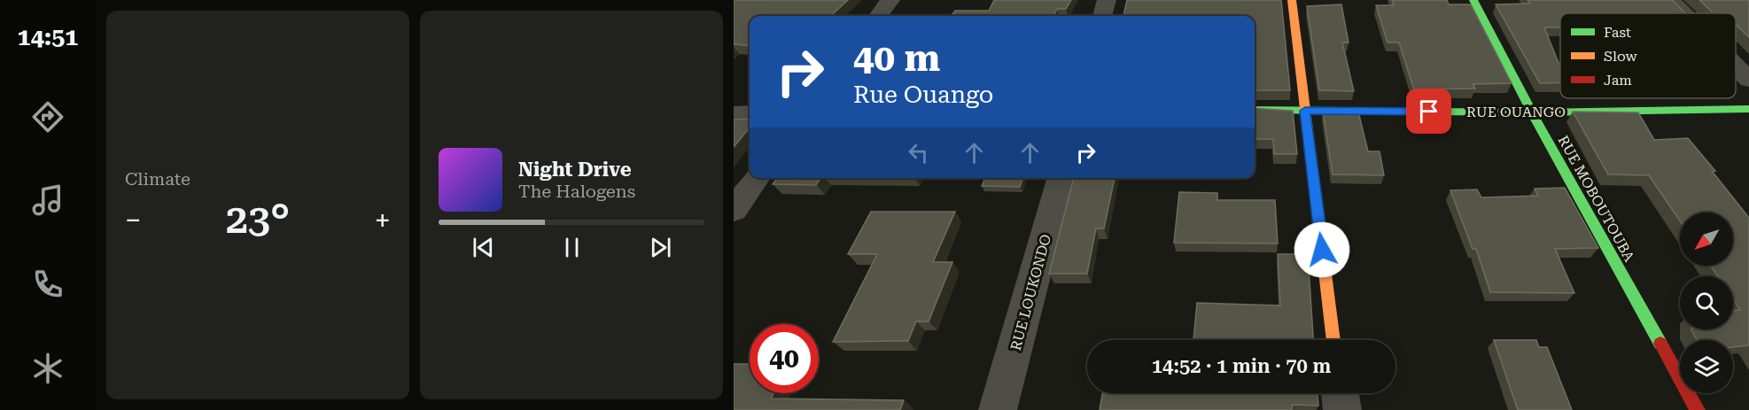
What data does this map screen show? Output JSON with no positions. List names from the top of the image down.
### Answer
{
  "streets": {
    "street": ["RUE OUANGO", "RUE MOBOUTOUBA", "RUE LOUKONDO"]
  },
  "crossings": [
    ["RUE OUANGO", "RUE MOBOUTOUBA"]
  ],
  "legend": ["Fast", "Slow", "Jam"],
  "north": "bottom left",
  "page": {
    "tabs": "14:51",
    "tile": "Climate",
    "turn": ["40 m", "Rue Ouango"],
    "song": ["Night Drive", "The Halogens"],
    "heat": ["−", "23°", "+"],
    "limit": "40",
    "trip": "14:52 · 1 min · 70 m"
  }
}
